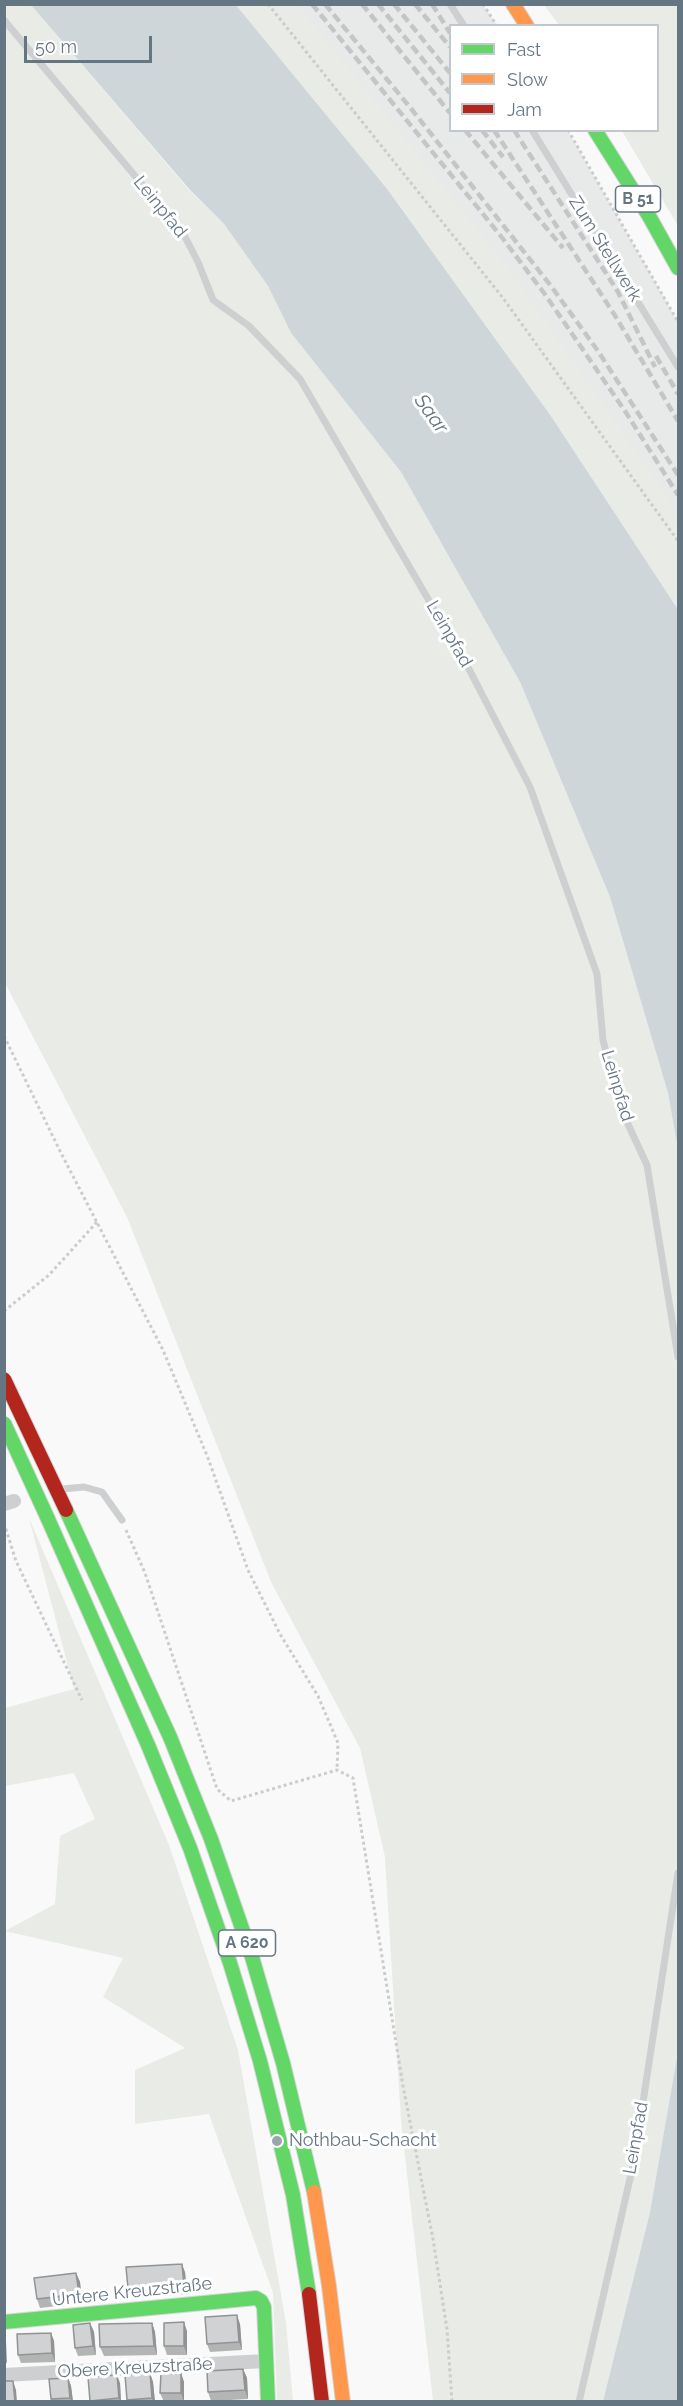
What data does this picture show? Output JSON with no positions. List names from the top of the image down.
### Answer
{
  "streets": {
    "main road": ["B 51", "A 620", "Untere Kreuzstraße"],
    "street": ["Obere Kreuzstraße"],
    "lane": ["Leinpfad", "Zum Stellwerk"]
  },
  "crossings": [
    ["Untere Kreuzstraße", "Obere Kreuzstraße"]
  ],
  "water": ["Saar"],
  "places": ["Nothbau-Schacht"],
  "legend": ["Fast", "Slow", "Jam"],
  "scale_bar": "50 m"
}
